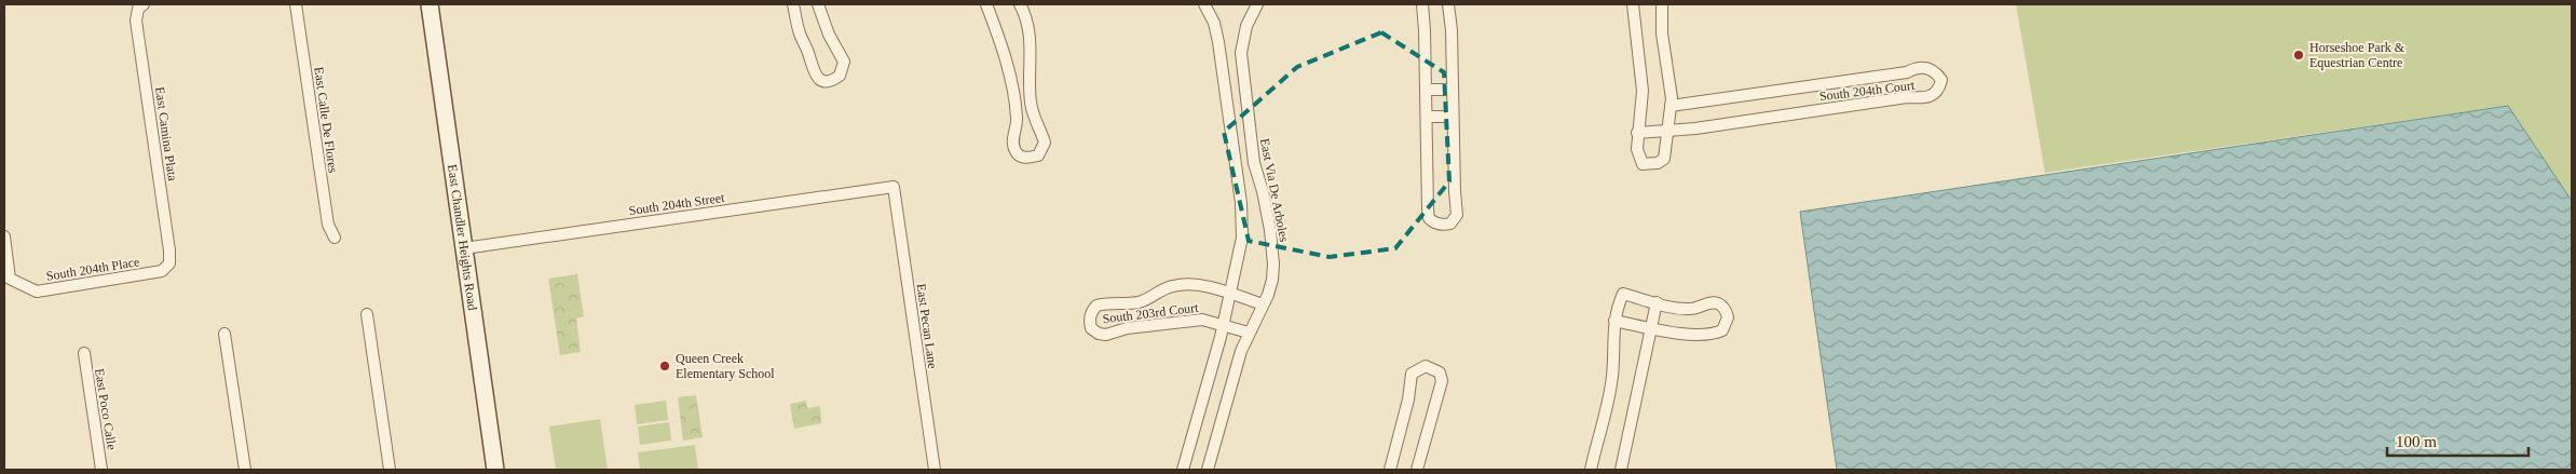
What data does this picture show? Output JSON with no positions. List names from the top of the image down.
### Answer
{
  "streets": {
    "main road": ["East Chandler Heights Road"],
    "street": [
      "South 204th Court",
      "East Calle De Flores",
      "East Camina Plata",
      "East Via De Arboles",
      "South 204th Street",
      "South 204th Place",
      "South 203rd Court",
      "East Pecan Lane",
      "East Poco Calle"
    ]
  },
  "crossings": [
    ["East Camina Plata", "South 204th Place"],
    ["East Via De Arboles", "South 203rd Court"],
    ["South 204th Street", "East Chandler Heights Road"],
    ["South 204th Street", "East Pecan Lane"]
  ],
  "places": ["Horseshoe Park & Equestrian Centre", "Queen Creek Elementary School"],
  "scale_bar": "100 m"
}
